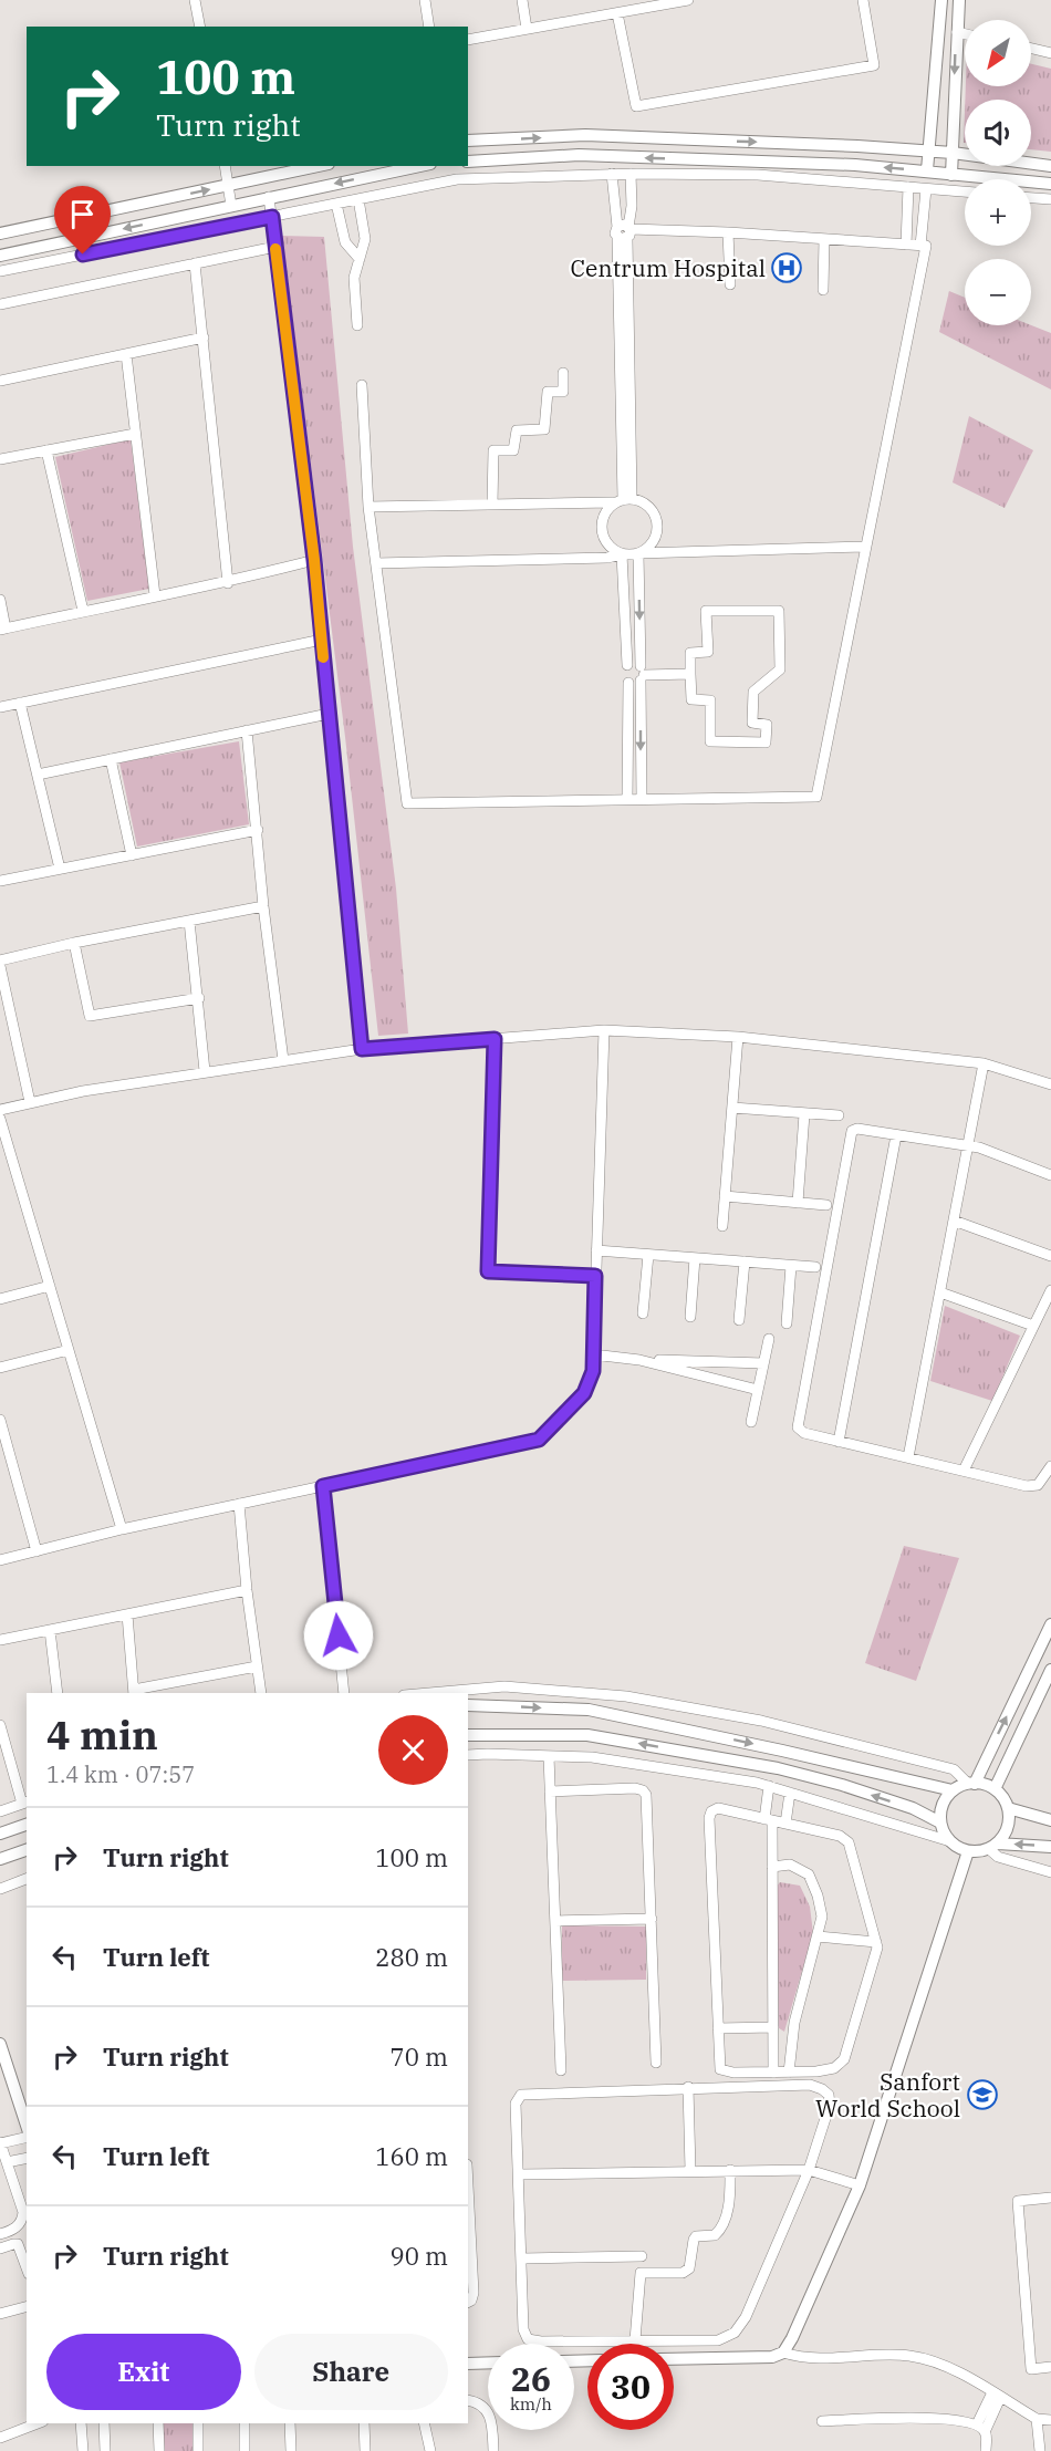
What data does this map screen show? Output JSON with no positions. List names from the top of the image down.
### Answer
{
  "places": {
    "hospital": ["Centrum Hospital"],
    "school or university": ["Sanfort World School"]
  },
  "north": "bottom left",
  "page": {
    "map_buttons": ["+", "−"],
    "turn": ["100 m", "Turn right"],
    "heading": ["4 min", "1.4 km · 07:57"],
    "list": [
      {
        "name": "Turn right",
        "value": "100 m"
      },
      {
        "name": "Turn left",
        "value": "280 m"
      },
      {
        "name": "Turn right",
        "value": "70 m"
      },
      {
        "name": "Turn left",
        "value": "160 m"
      },
      {
        "name": "Turn right",
        "value": "90 m"
      }
    ],
    "buttons": ["Exit", "Share"],
    "speed": "26 km/h",
    "limit": "30"
  }
}
